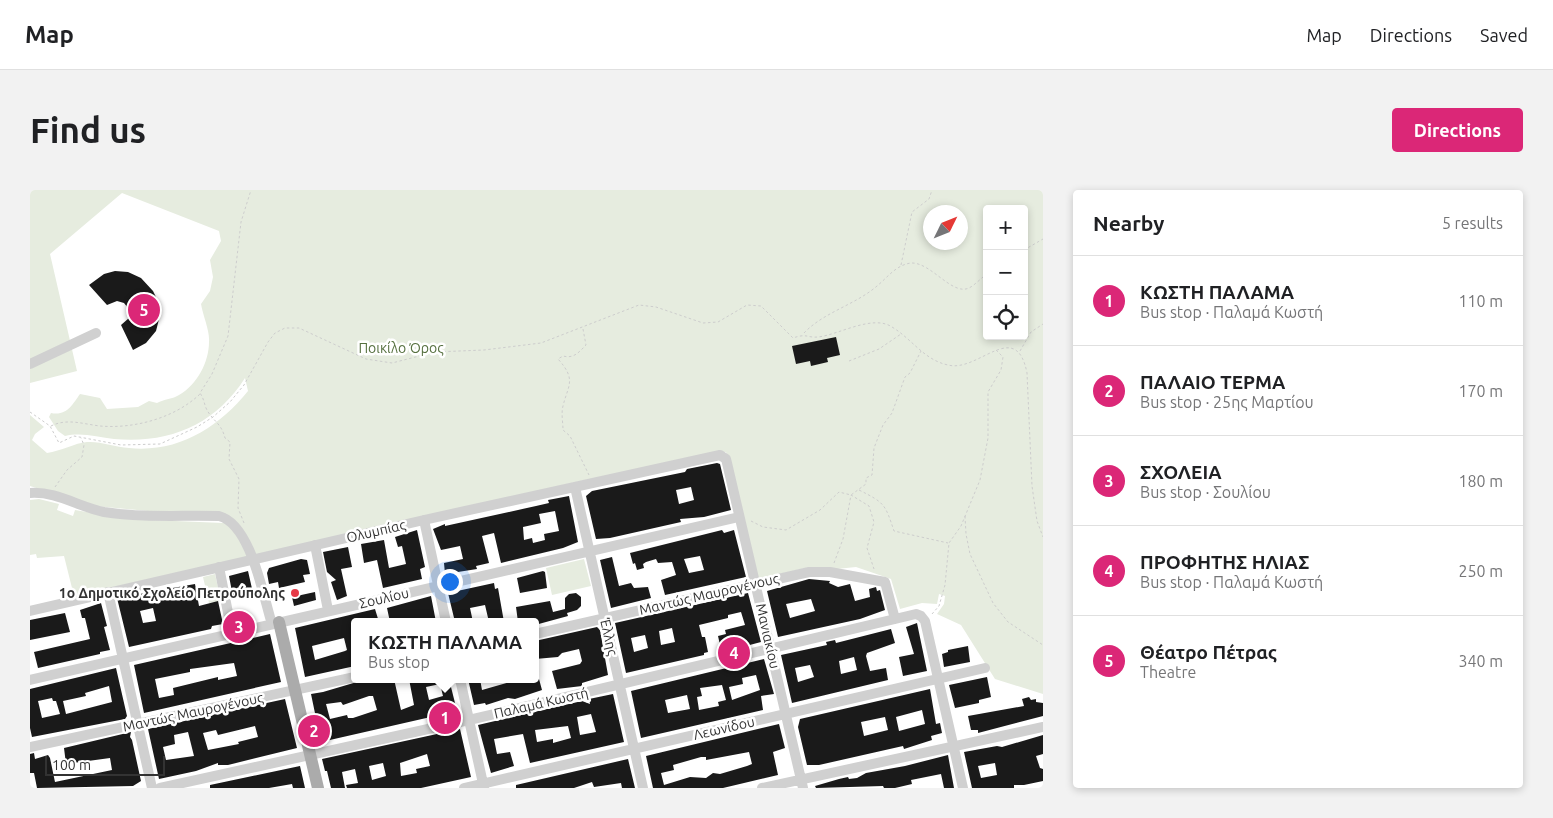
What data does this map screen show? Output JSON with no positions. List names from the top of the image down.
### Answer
{
  "streets": {
    "street": [
      "Ολυμπίας",
      "Μαντώς Μαυρογένους",
      "Σουλίου",
      "Μανιακίου",
      "Έλλης",
      "Παλαμά Κωστή",
      "Λεωνίδου"
    ]
  },
  "crossings": [
    ["Ολυμπίας", "Μανιακίου"],
    ["Ολυμπίας", "Έλλης"],
    ["Μαντώς Μαυρογένους", "Μανιακίου"],
    ["Μαντώς Μαυρογένους", "Έλλης"],
    ["Σουλίου", "Μανιακίου"],
    ["Σουλίου", "Έλλης"],
    ["Μανιακίου", "Παλαμά Κωστή"],
    ["Μανιακίου", "Λεωνίδου"],
    ["Έλλης", "Παλαμά Κωστή"],
    ["Έλλης", "Λεωνίδου"]
  ],
  "parks": ["Ποικίλο Όρος"],
  "places": ["1ο Δημοτικό Σχολείο Πετρούπολης"],
  "scale_bar": "100 m",
  "north": "top right",
  "page": {
    "header": "Map",
    "nav": ["Map", "Directions", "Saved"],
    "buttons": "Directions",
    "title": "Find us",
    "heading": ["Nearby", "5 results"],
    "map_buttons": ["+", "−"],
    "list": [
      {
        "mark": "1",
        "name": "ΚΩΣΤΗ ΠΑΛΑΜΑ",
        "note": "Bus stop · Παλαμά Κωστή",
        "value": "110 m"
      },
      {
        "mark": "2",
        "name": "ΠΑΛΑΙΟ ΤΕΡΜΑ",
        "note": "Bus stop · 25ης Μαρτίου",
        "value": "170 m"
      },
      {
        "mark": "3",
        "name": "ΣΧΟΛΕΙΑ",
        "note": "Bus stop · Σουλίου",
        "value": "180 m"
      },
      {
        "mark": "4",
        "name": "ΠΡΟΦΗΤΗΣ ΗΛΙΑΣ",
        "note": "Bus stop · Παλαμά Κωστή",
        "value": "250 m"
      },
      {
        "mark": "5",
        "name": "Θέατρο Πέτρας",
        "note": "Theatre",
        "value": "340 m"
      }
    ],
    "pins": [
      "5",
      "3",
      "4",
      "1",
      "2"
    ],
    "popup": ["ΚΩΣΤΗ ΠΑΛΑΜΑ", "Bus stop"],
    "scale": "100 m"
  }
}
